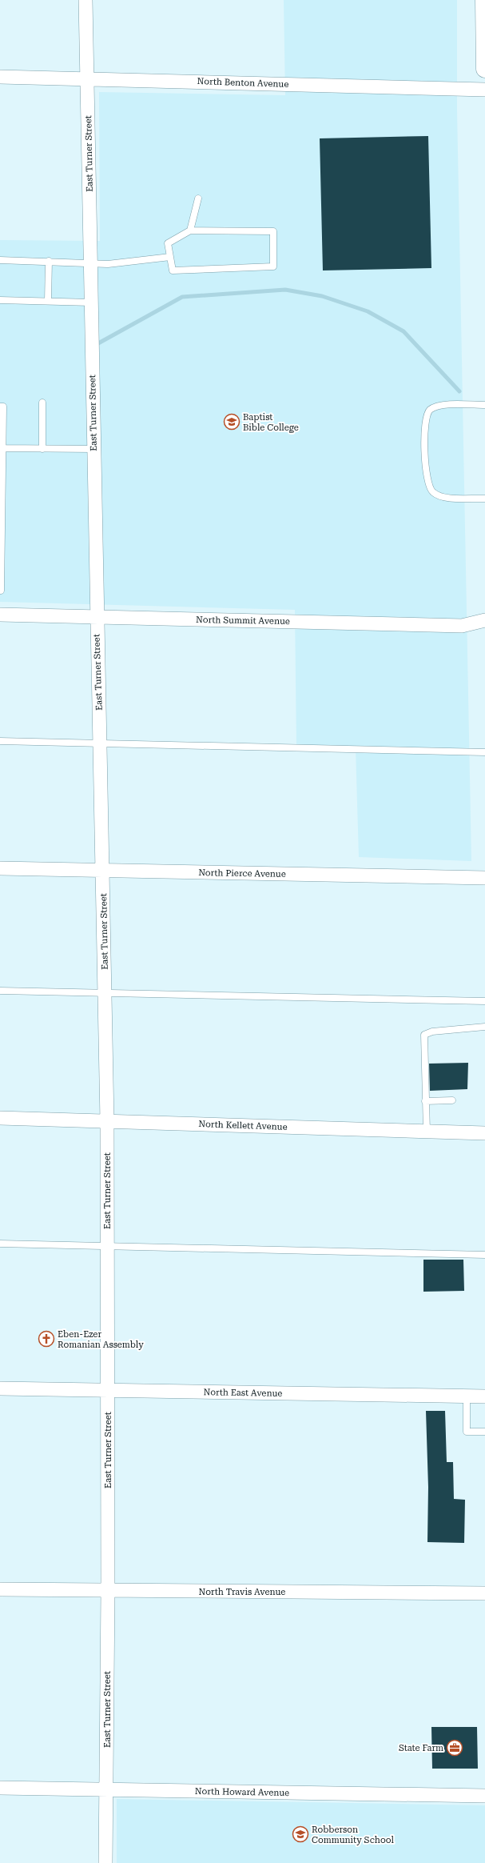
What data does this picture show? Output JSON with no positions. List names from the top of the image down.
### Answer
{
  "streets": {
    "street": [
      "North Benton Avenue",
      "East Turner Street",
      "North Summit Avenue",
      "North Pierce Avenue",
      "North Kellett Avenue",
      "North East Avenue",
      "North Travis Avenue",
      "North Howard Avenue"
    ]
  },
  "crossings": [
    ["North Benton Avenue", "East Turner Street"],
    ["East Turner Street", "North Summit Avenue"],
    ["East Turner Street", "North Pierce Avenue"],
    ["East Turner Street", "North Kellett Avenue"],
    ["East Turner Street", "North East Avenue"],
    ["East Turner Street", "North Travis Avenue"],
    ["East Turner Street", "North Howard Avenue"]
  ],
  "places": {
    "school or university": ["Baptist Bible College", "Robberson Community School"],
    "church": ["Eben-Ezer Romanian Assembly"],
    "office": ["State Farm"]
  }
}
